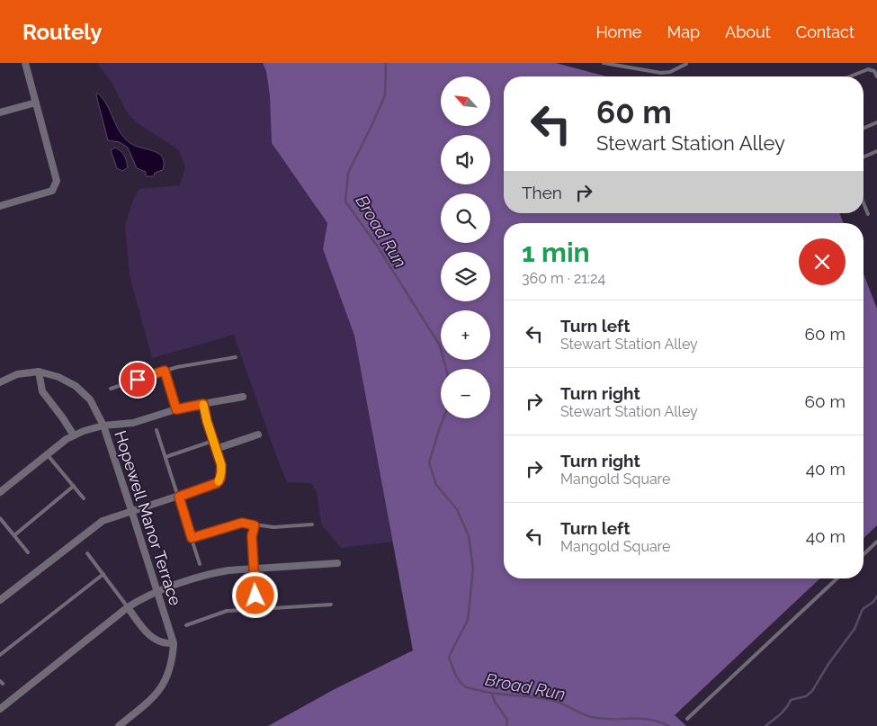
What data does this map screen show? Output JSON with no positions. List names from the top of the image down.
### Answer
{
  "streets": {
    "street": ["Hopewell Manor Terrace"]
  },
  "water": ["Broad Run"],
  "north": "top left",
  "page": {
    "header": "Routely",
    "nav": [
      "Home",
      "Map",
      "About",
      "Contact"
    ],
    "map_buttons": ["+", "−"],
    "turn": ["60 m", "Stewart Station Alley"],
    "then": "Then",
    "heading": ["1 min", "360 m · 21:24"],
    "list": [
      {
        "name": "Turn left",
        "note": "Stewart Station Alley",
        "value": "60 m"
      },
      {
        "name": "Turn right",
        "note": "Stewart Station Alley",
        "value": "60 m"
      },
      {
        "name": "Turn right",
        "note": "Mangold Square",
        "value": "40 m"
      },
      {
        "name": "Turn left",
        "note": "Mangold Square",
        "value": "40 m"
      }
    ]
  }
}
